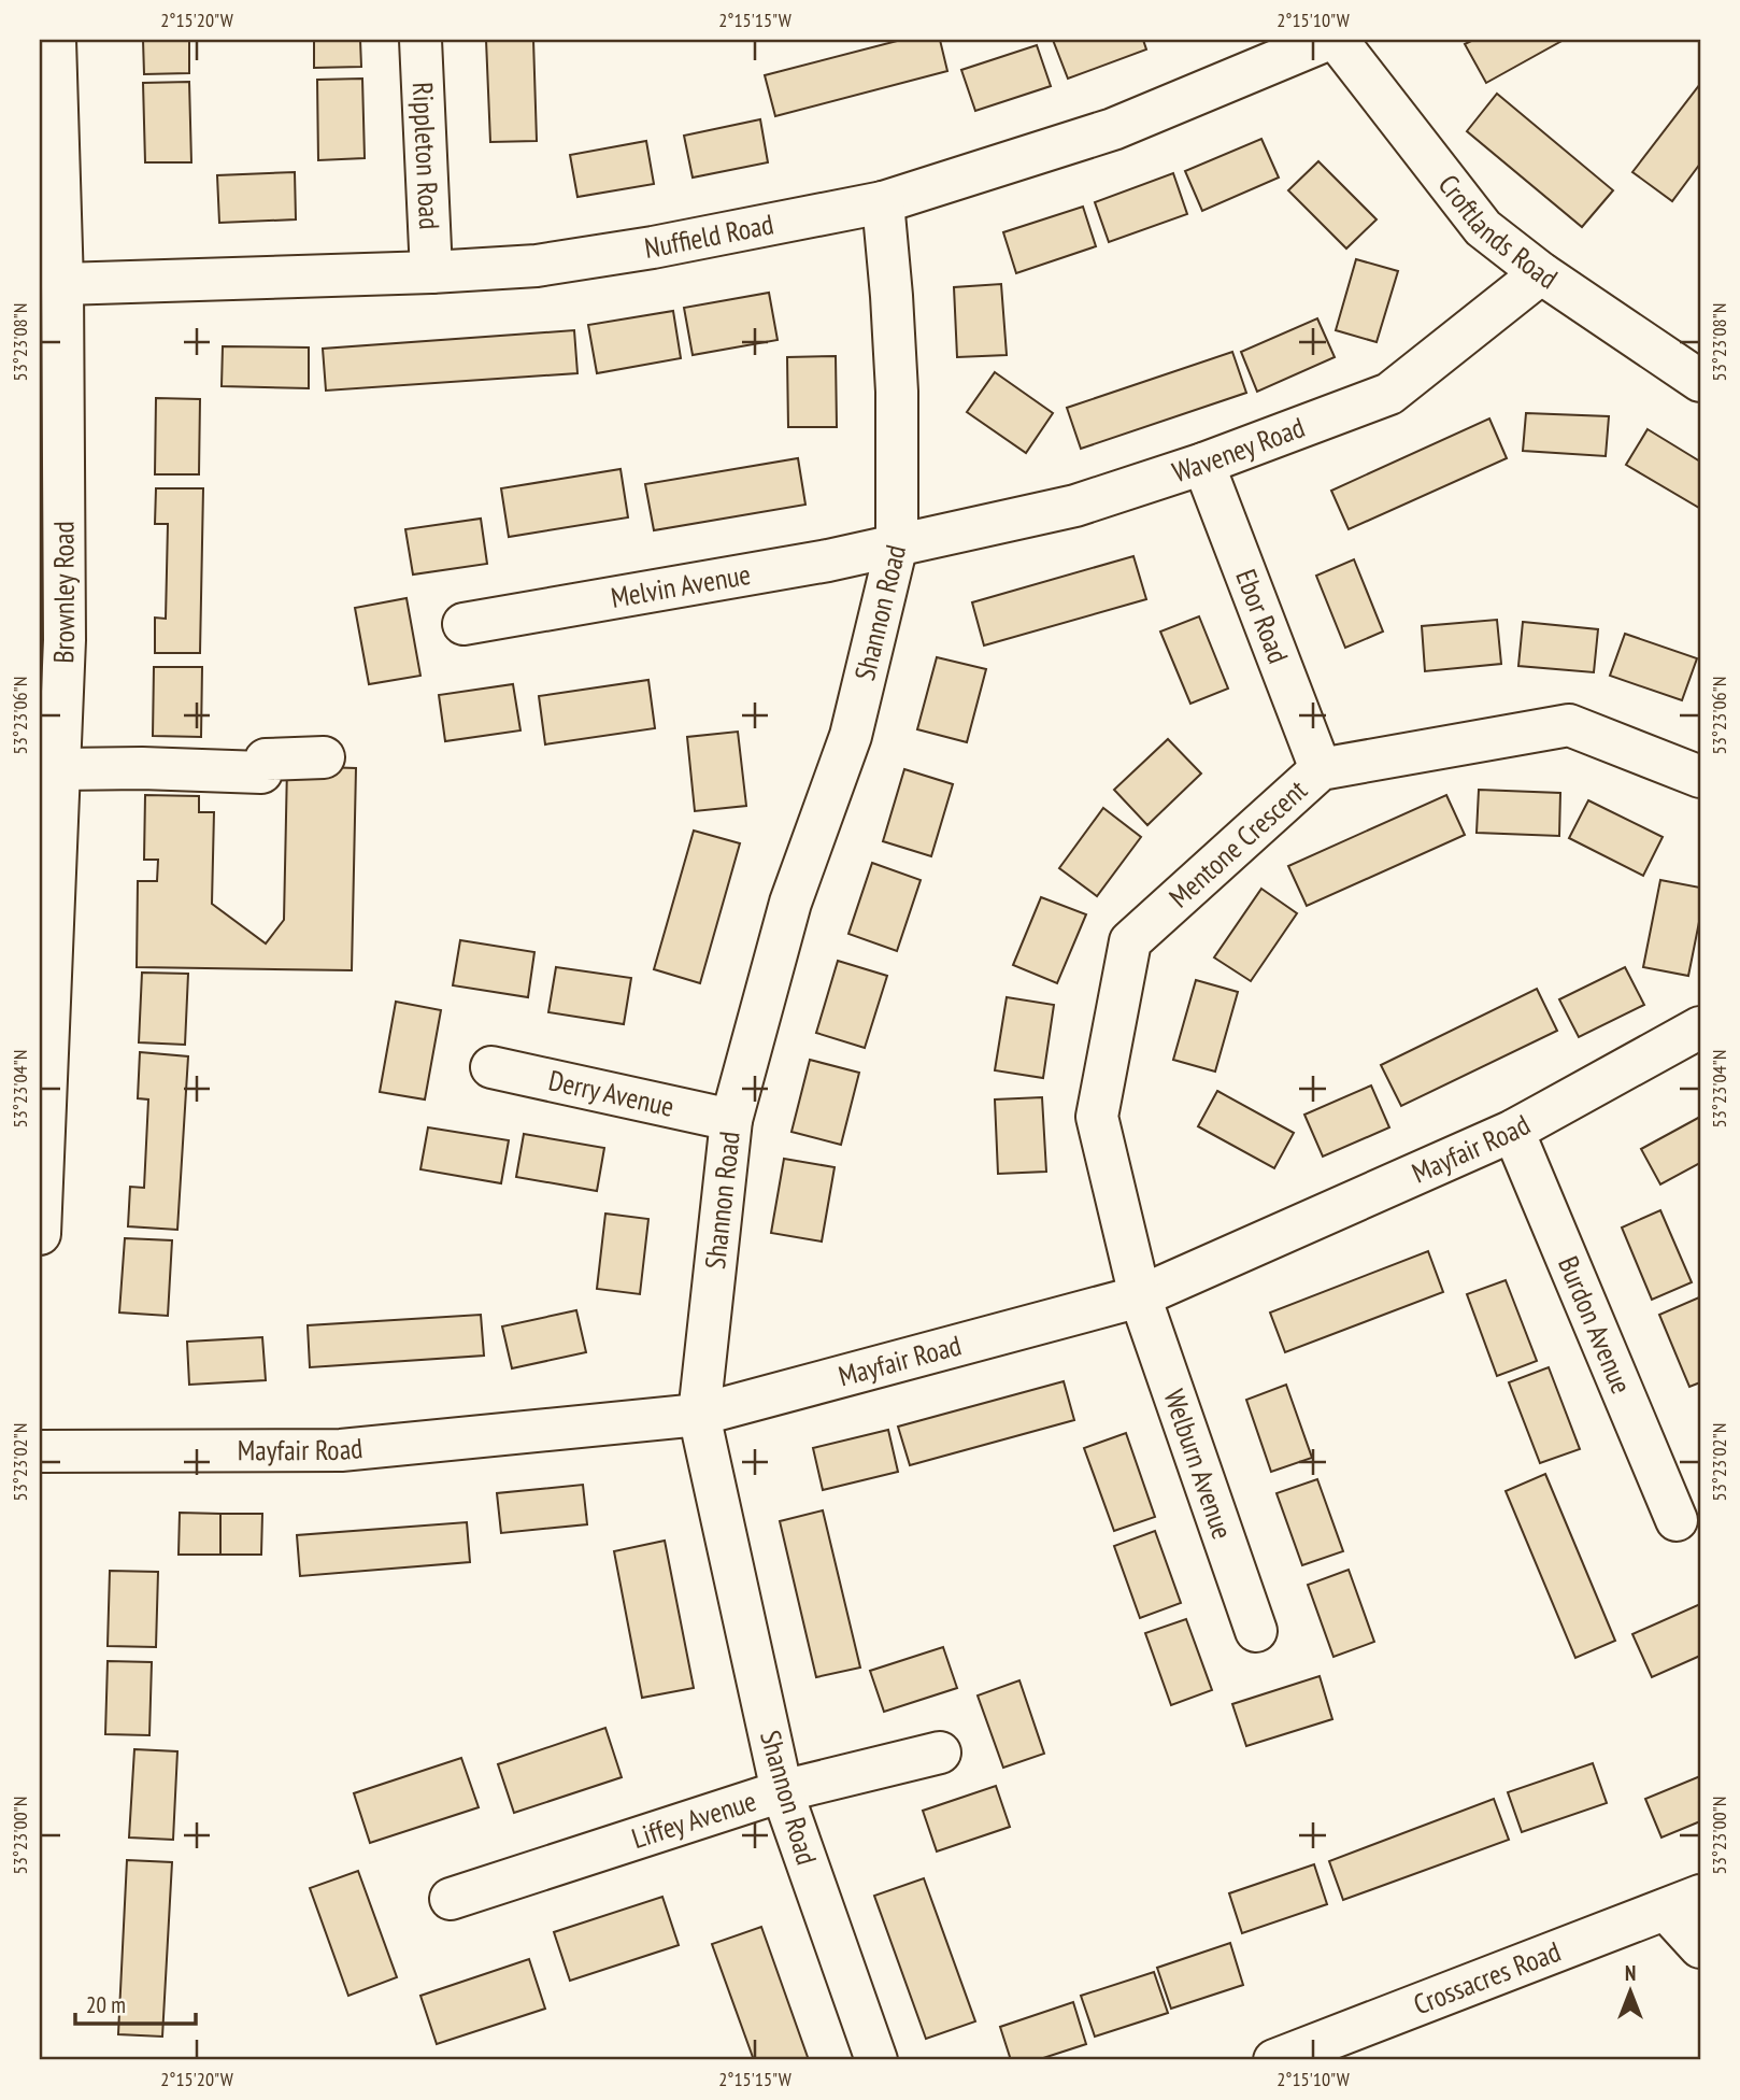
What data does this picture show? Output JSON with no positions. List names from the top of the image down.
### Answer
{
  "streets": {
    "street": [
      "Rippleton Road",
      "Croftlands Road",
      "Nuffield Road",
      "Waveney Road",
      "Melvin Avenue",
      "Brownley Road",
      "Shannon Road",
      "Ebor Road",
      "Mentone Crescent",
      "Derry Avenue",
      "Mayfair Road",
      "Burdon Avenue",
      "Welburn Avenue",
      "Liffey Avenue",
      "Crossacres Road"
    ]
  },
  "crossings": [
    ["Rippleton Road", "Nuffield Road"],
    ["Croftlands Road", "Waveney Road"],
    ["Nuffield Road", "Brownley Road"],
    ["Nuffield Road", "Shannon Road"],
    ["Waveney Road", "Melvin Avenue"],
    ["Waveney Road", "Shannon Road"],
    ["Waveney Road", "Ebor Road"],
    ["Melvin Avenue", "Shannon Road"],
    ["Shannon Road", "Derry Avenue"],
    ["Shannon Road", "Mayfair Road"],
    ["Shannon Road", "Liffey Avenue"],
    ["Ebor Road", "Mentone Crescent"],
    ["Mentone Crescent", "Mayfair Road"],
    ["Mentone Crescent", "Welburn Avenue"],
    ["Mayfair Road", "Burdon Avenue"],
    ["Mayfair Road", "Welburn Avenue"]
  ],
  "scale_bar": "20 m",
  "north": "top",
  "coordinates": [
    "2°15'20\"W",
    "2°15'15\"W",
    "2°15'10\"W",
    "53°23'08\"N",
    "53°23'06\"N",
    "53°23'04\"N",
    "53°23'02\"N",
    "53°23'00\"N"
  ]
}
